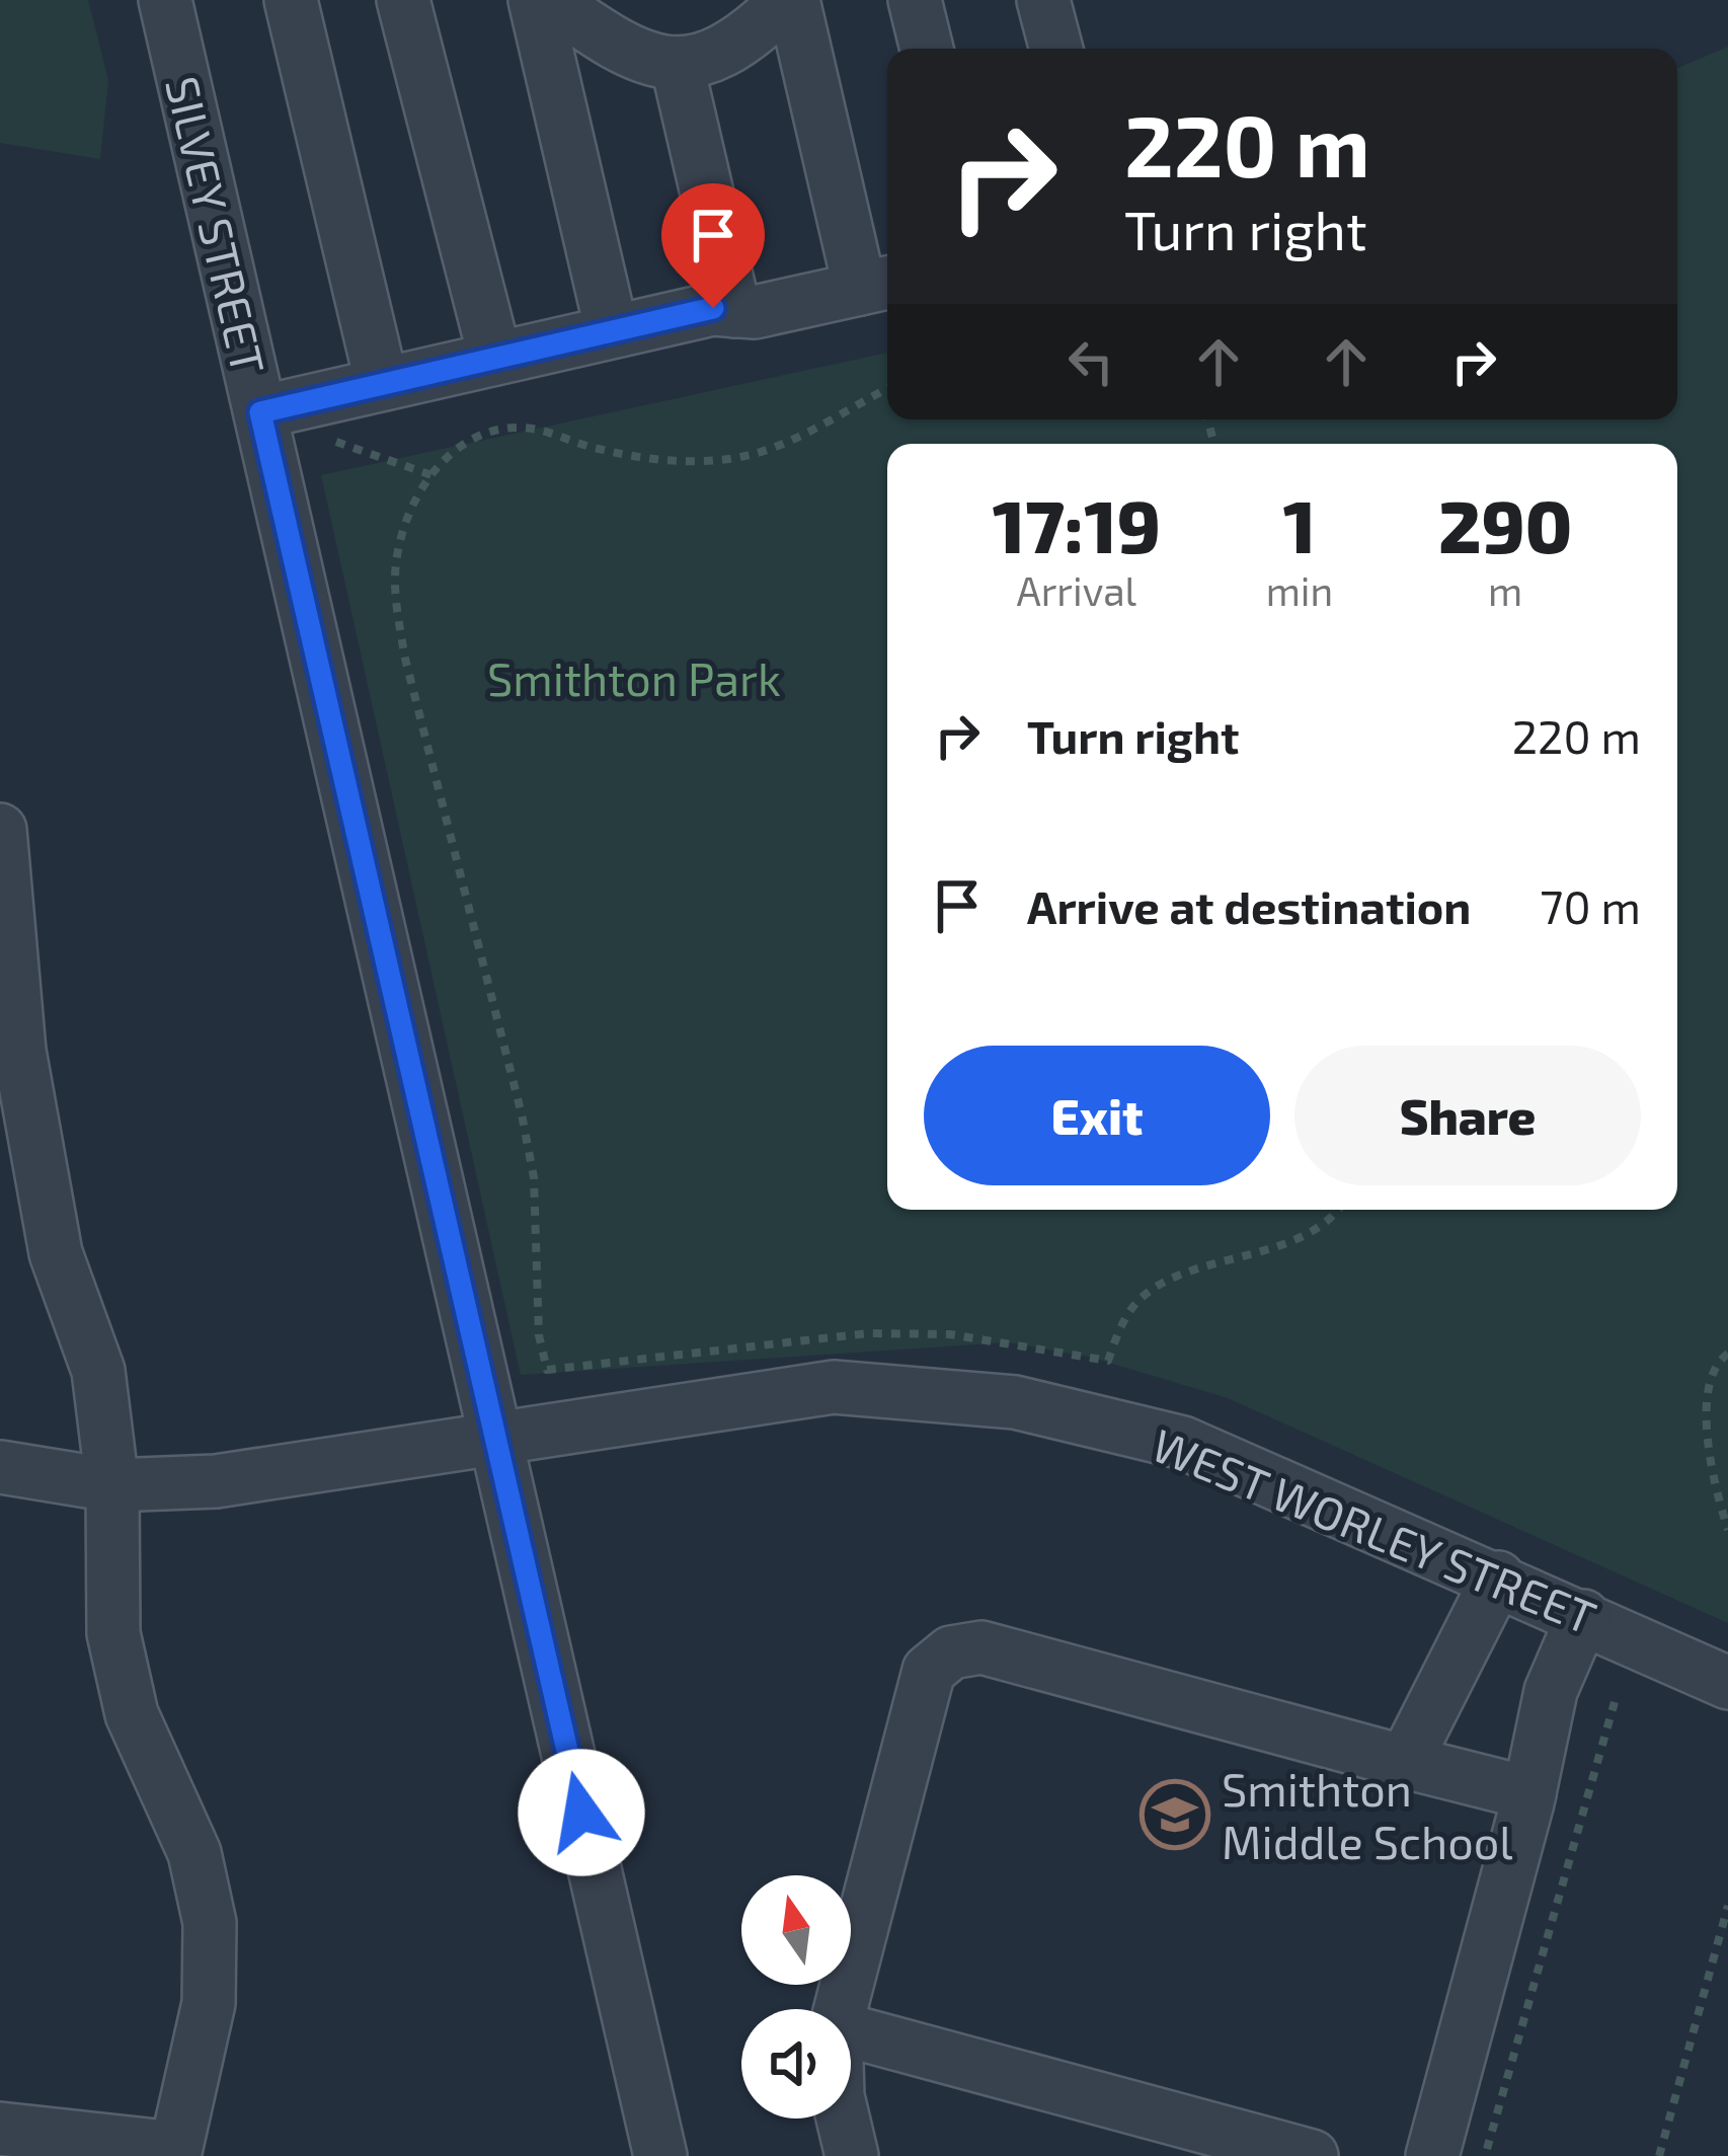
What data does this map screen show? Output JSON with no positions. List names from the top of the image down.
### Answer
{
  "streets": {
    "street": ["SILVEY STREET", "WEST WORLEY STREET"]
  },
  "crossings": [
    ["SILVEY STREET", "WEST WORLEY STREET"]
  ],
  "parks": ["Smithton Park"],
  "places": {
    "school or university": ["Smithton Middle School"]
  },
  "north": "top",
  "page": {
    "turn": ["220 m", "Turn right"],
    "eta": [
      "17:19",
      "Arrival",
      "1",
      "min",
      "290",
      "m"
    ],
    "list": [
      {
        "name": "Turn right",
        "value": "220 m"
      },
      {
        "name": "Arrive at destination",
        "value": "70 m"
      }
    ],
    "buttons": ["Exit", "Share"]
  }
}
